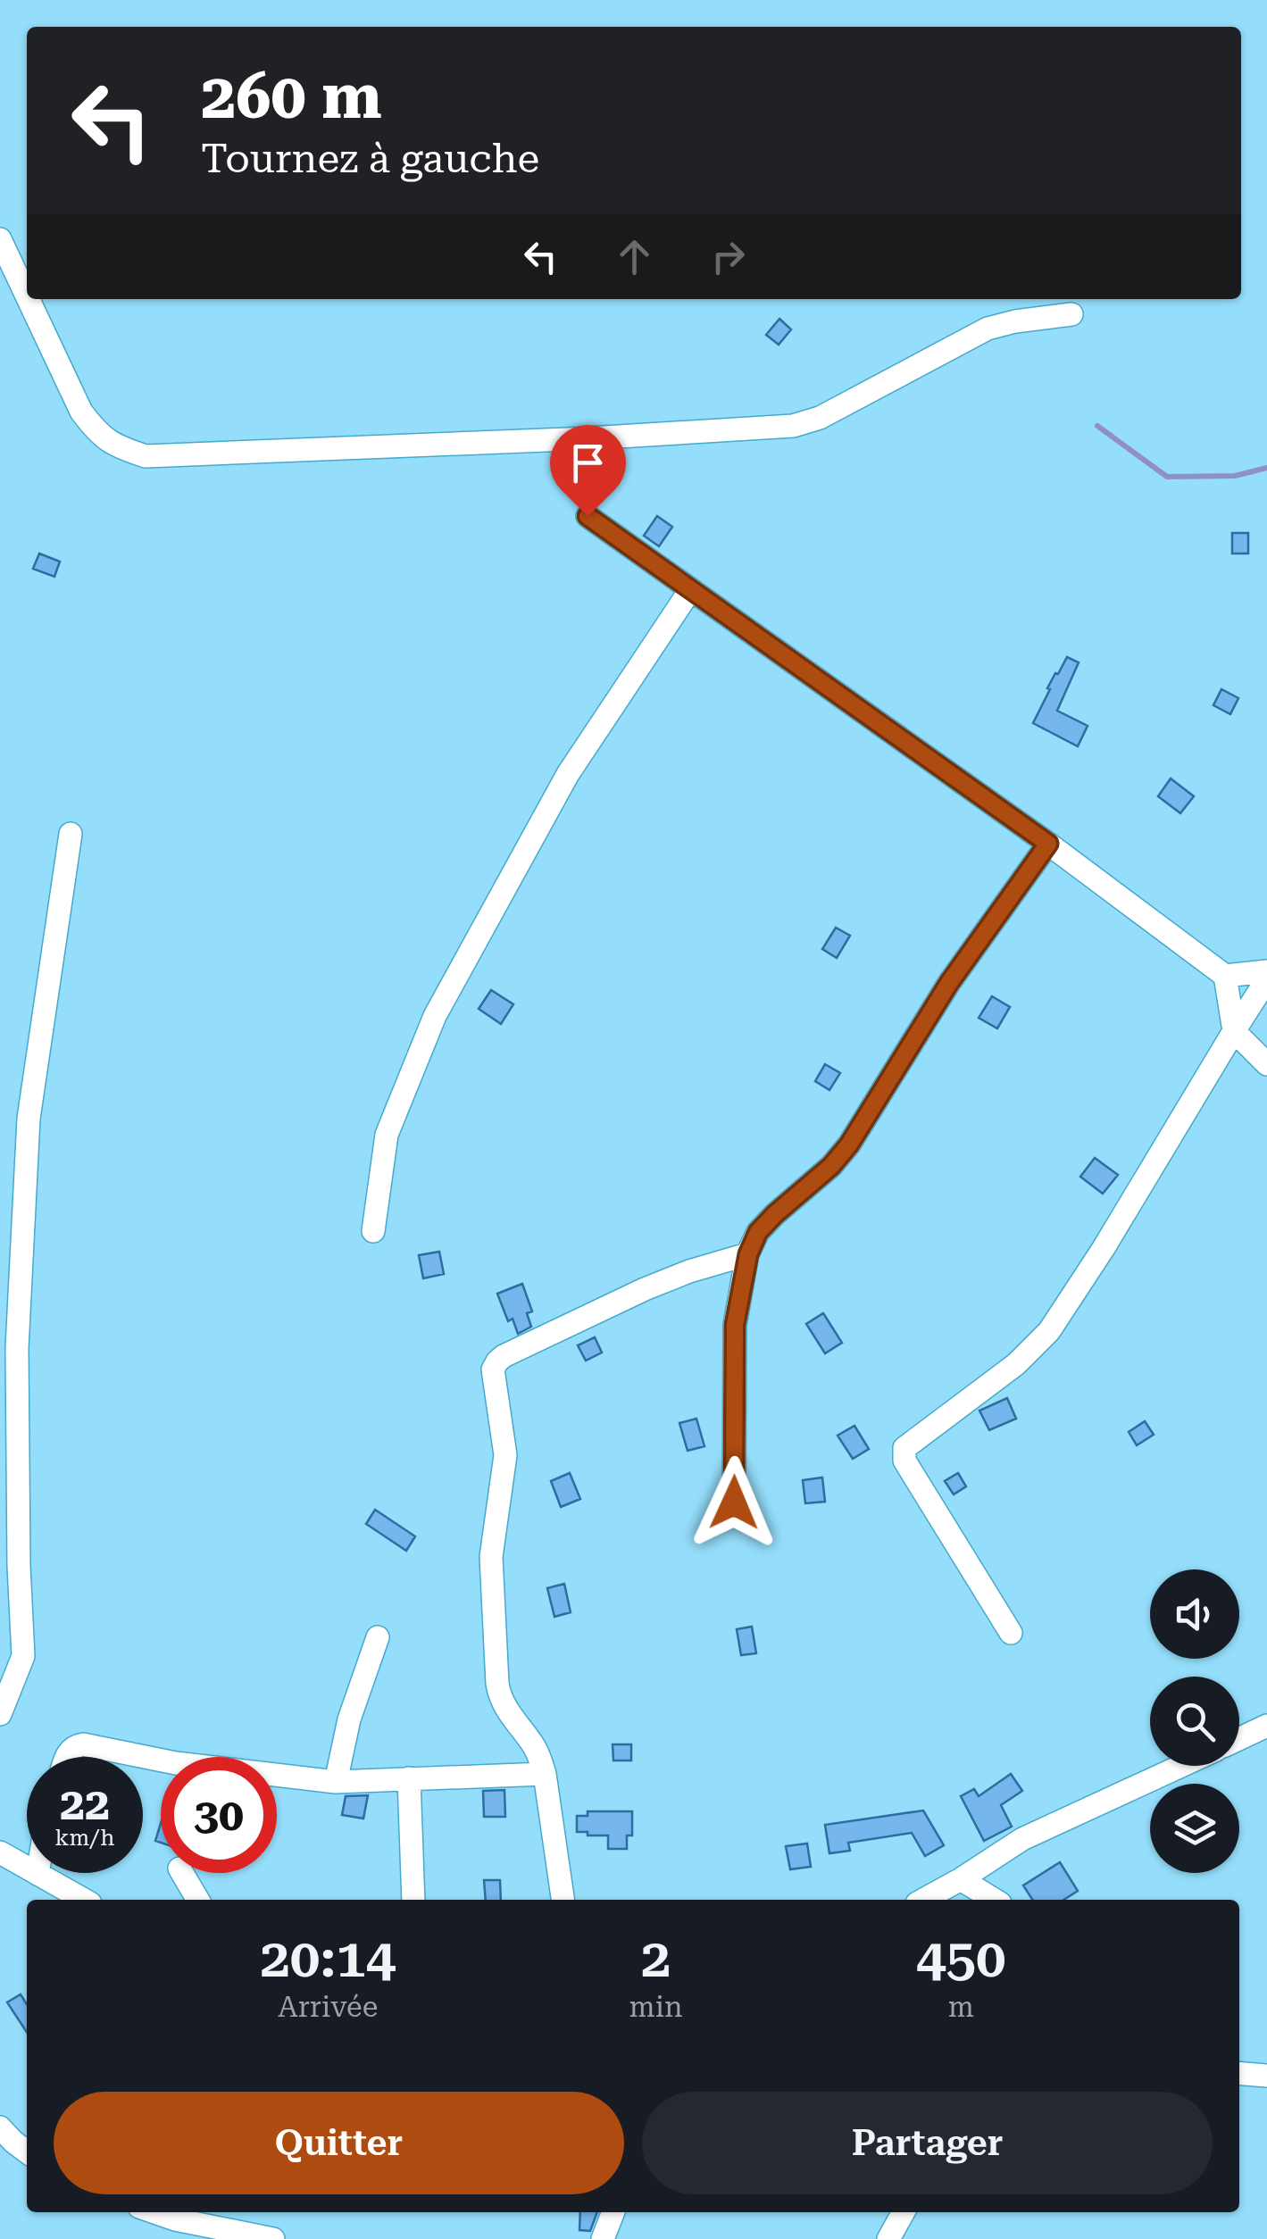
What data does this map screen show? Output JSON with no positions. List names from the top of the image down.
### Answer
{
  "page": {
    "turn": ["260 m", "Tournez à gauche"],
    "speed": "22 km/h",
    "limit": "30",
    "eta": [
      "20:14",
      "Arrivée",
      "2",
      "min",
      "450",
      "m"
    ],
    "buttons": ["Quitter", "Partager"]
  }
}
